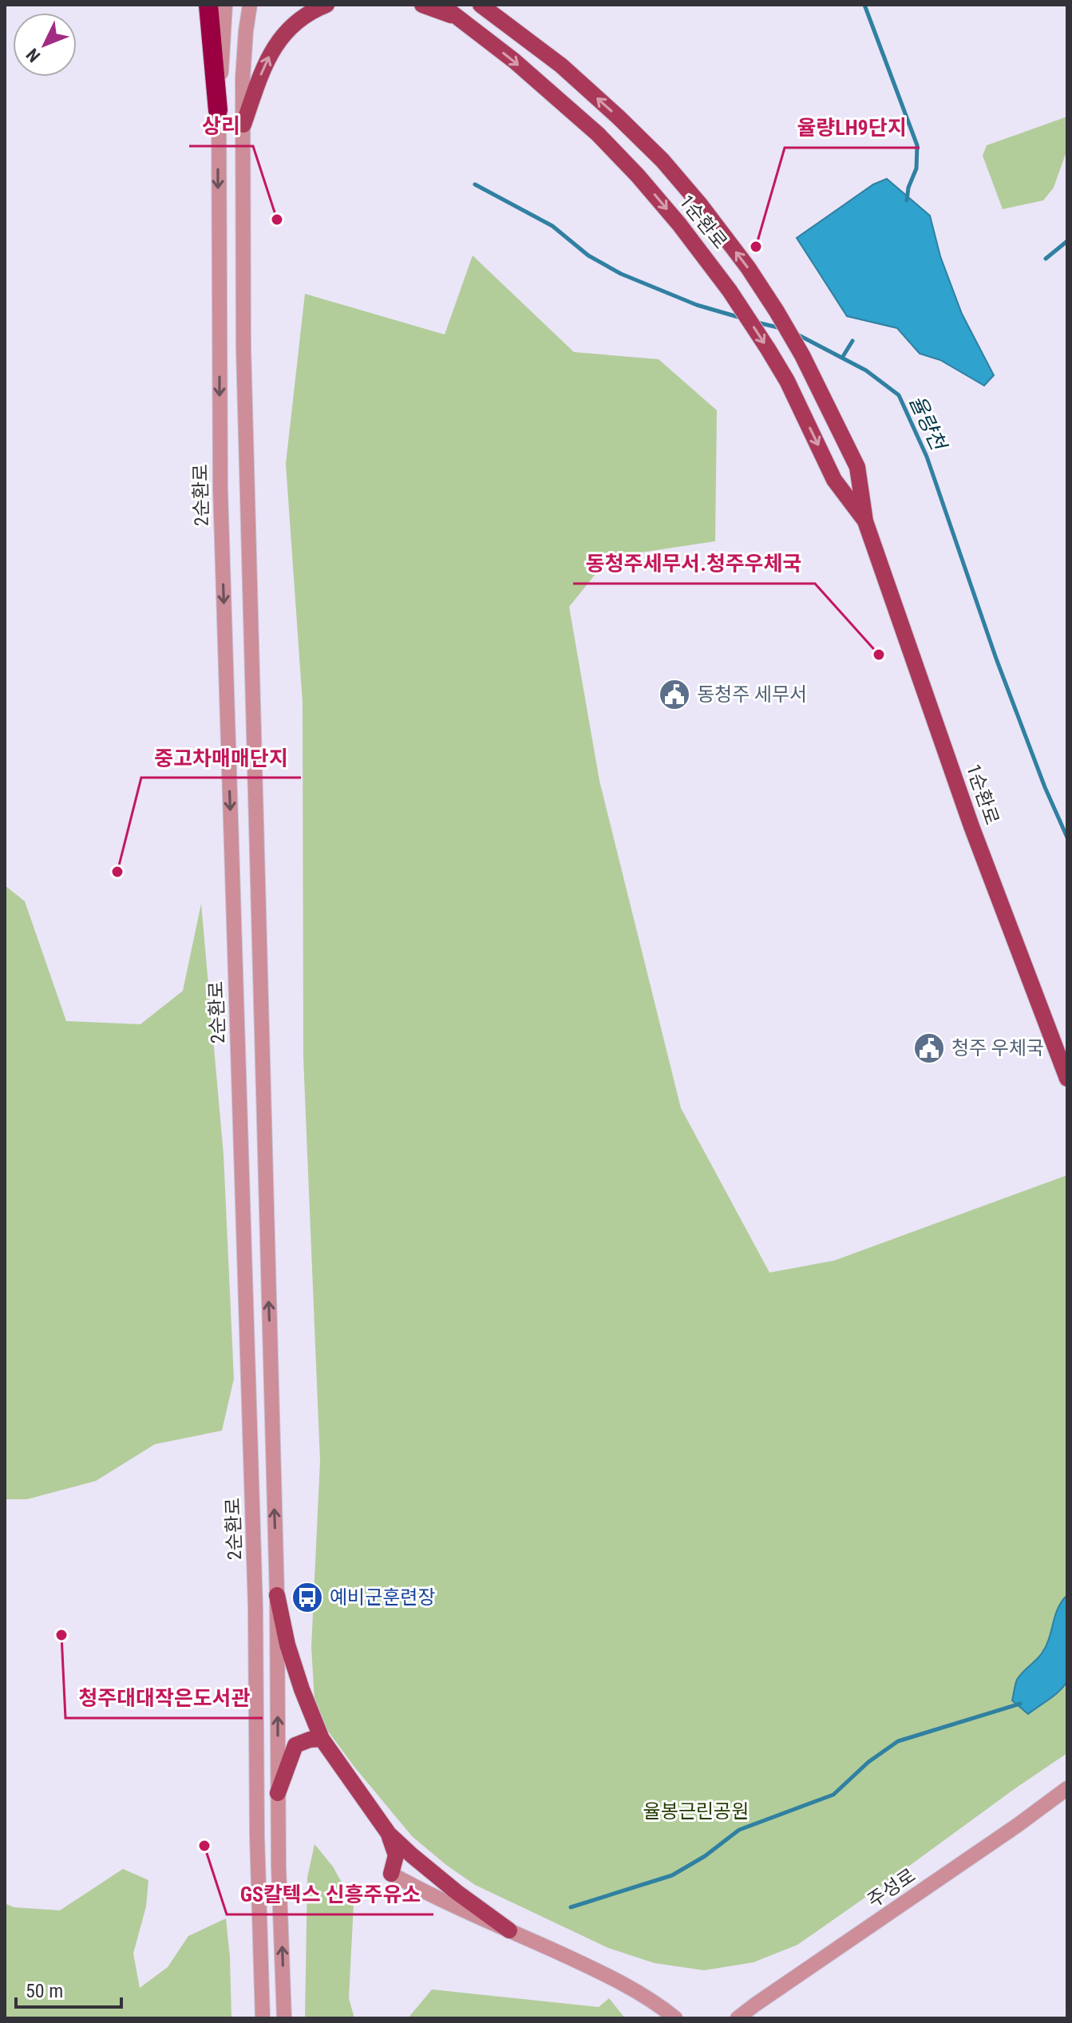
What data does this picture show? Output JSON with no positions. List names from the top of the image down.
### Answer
{
  "streets": {
    "main road": ["1순환로"],
    "street": ["2순환로", "주성로"]
  },
  "water": ["율량천"],
  "parks": ["율봉근린공원"],
  "places": {
    "other": [
      "상리",
      "율량LH9단지",
      "동청주세무서.청주우체국",
      "중고차매매단지",
      "청주대대작은도서관",
      "GS칼텍스 신흥주유소"
    ],
    "public building": ["동청주 세무서", "청주 우체국"],
    "bus stop": ["예비군훈련장"]
  },
  "scale_bar": "50 m",
  "north": "bottom left"
}
